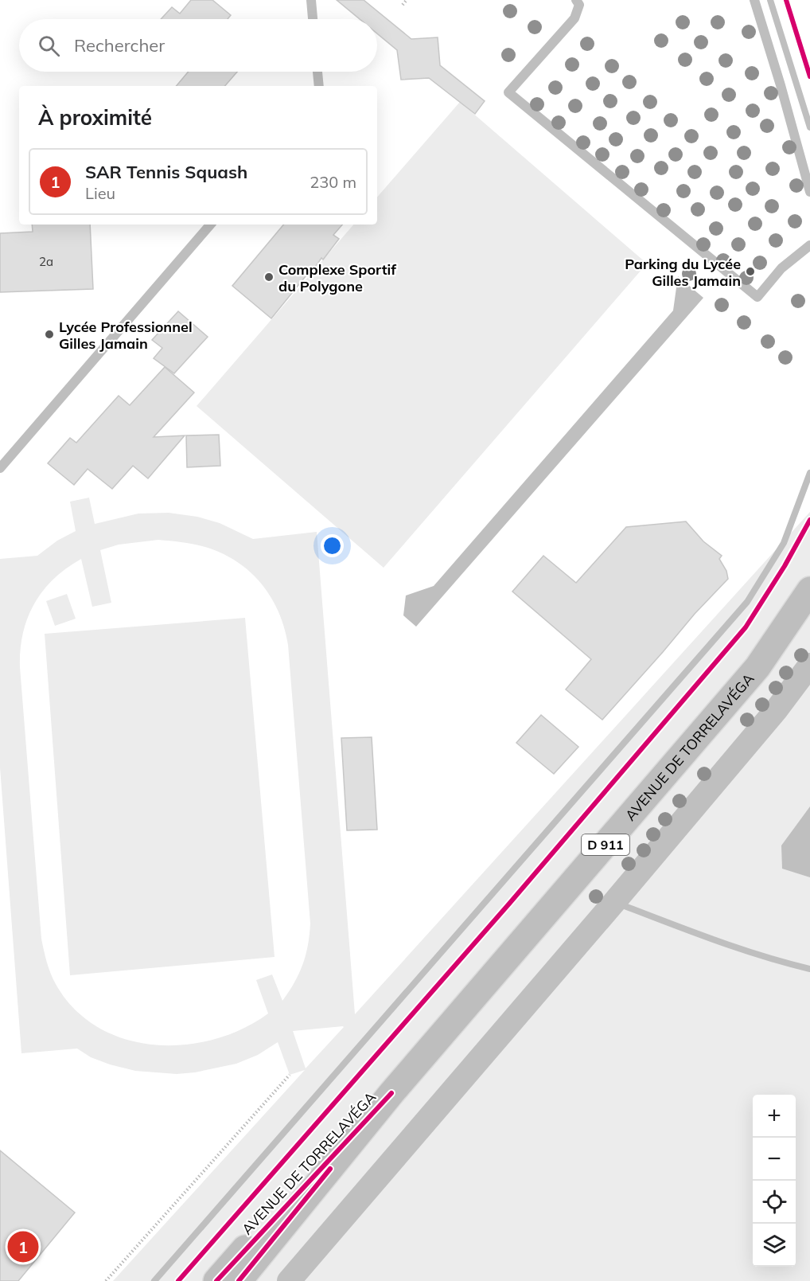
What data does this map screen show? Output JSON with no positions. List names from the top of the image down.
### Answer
{
  "streets": {
    "main road": ["AVENUE DE TORRELAVÉGA", "D 911"]
  },
  "places": ["Parking du Lycée Gilles Jamain", "Complexe Sportif du Polygone", "Lycée Professionnel Gilles Jamain"],
  "house_numbers": ["2a"],
  "page": {
    "search": "Rechercher",
    "heading": "À proximité",
    "list": [
      {
        "mark": "1",
        "name": "SAR Tennis Squash",
        "note": "Lieu",
        "value": "230 m"
      }
    ],
    "map_buttons": ["+", "−"],
    "pins": "1"
  }
}
